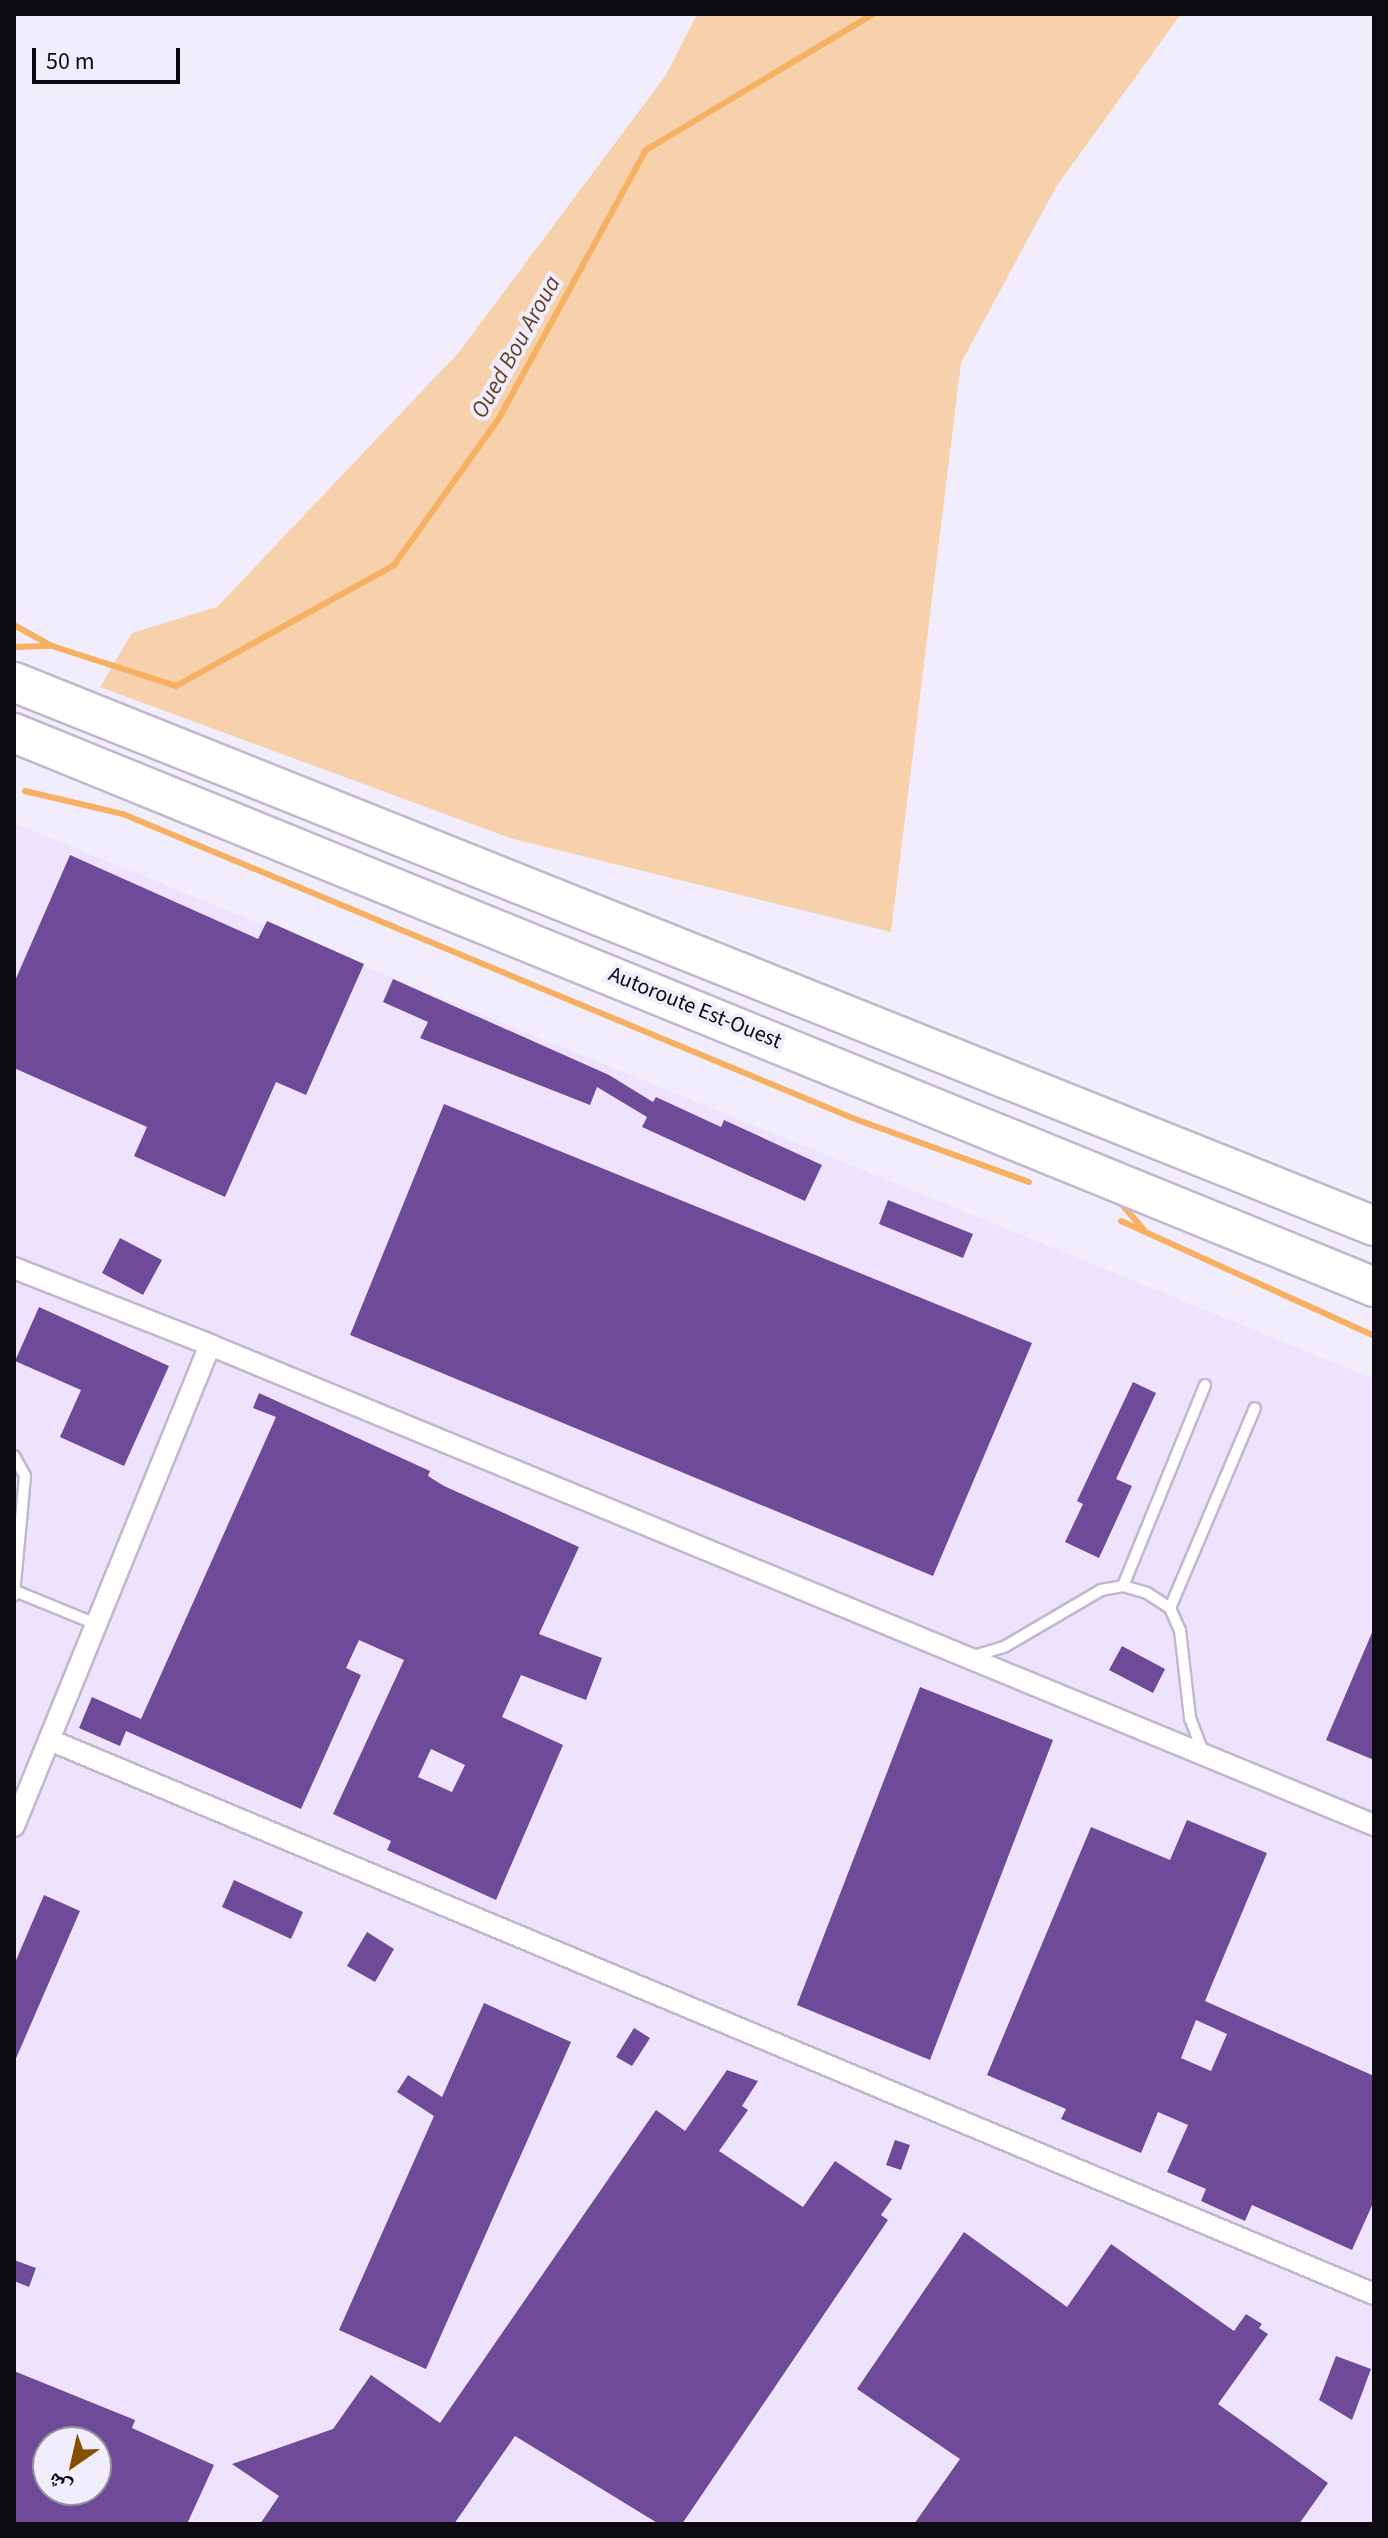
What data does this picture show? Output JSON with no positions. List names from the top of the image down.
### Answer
{
  "streets": {
    "highway": ["Autoroute Est-Ouest"]
  },
  "water": ["Oued Bou Aroua"],
  "scale_bar": "50 m",
  "north": "bottom left"
}
